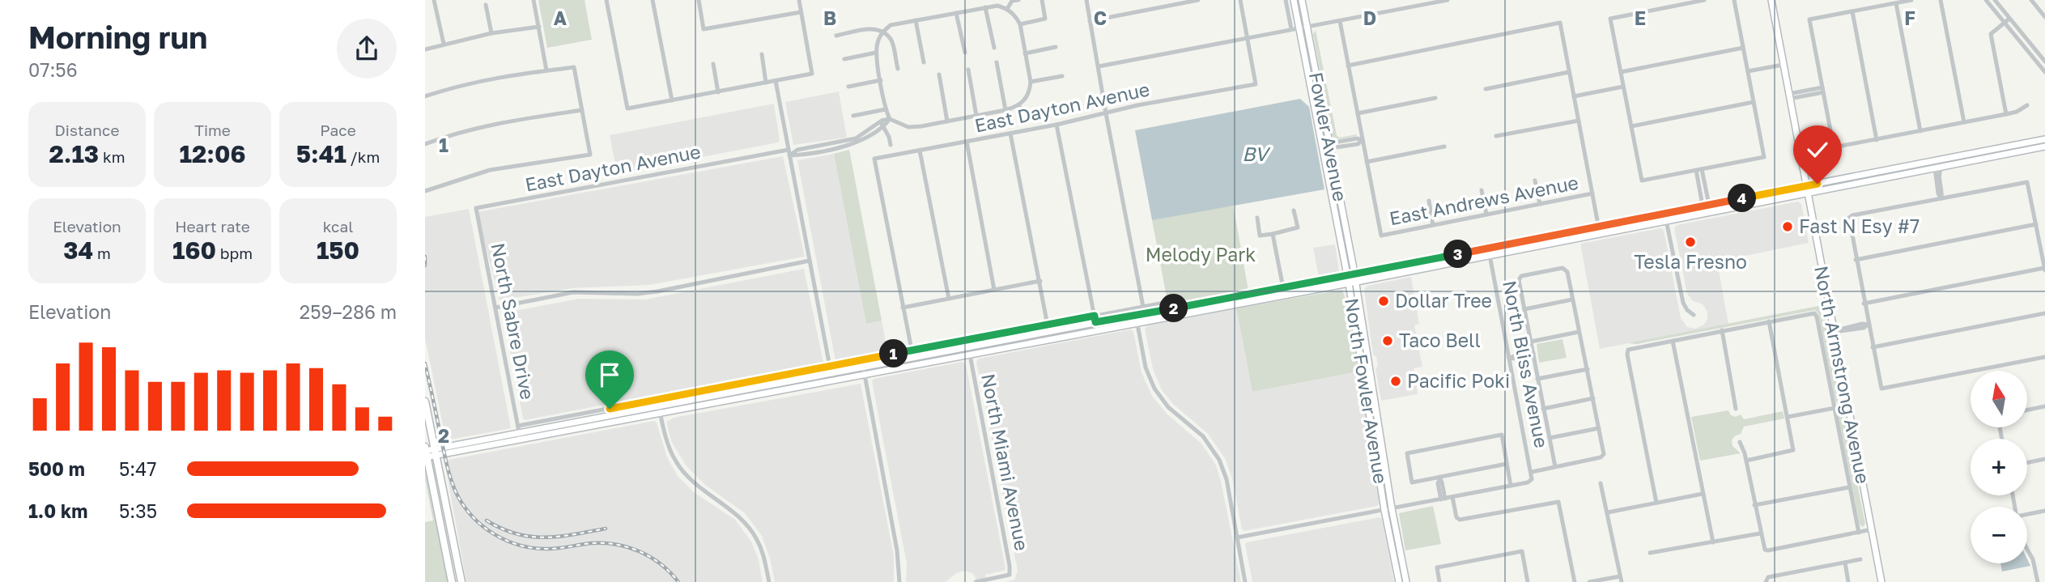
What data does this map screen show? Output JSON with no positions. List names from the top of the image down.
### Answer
{
  "streets": {
    "main road": ["Fowler Avenue", "North Armstrong Avenue", "North Fowler Avenue"],
    "street": [
      "East Dayton Avenue",
      "East Andrews Avenue",
      "North Sabre Drive",
      "North Bliss Avenue",
      "North Miami Avenue"
    ]
  },
  "crossings": [
    ["East Dayton Avenue", "North Sabre Drive"],
    ["Fowler Avenue", "North Fowler Avenue"]
  ],
  "water": ["BV"],
  "parks": ["Melody Park"],
  "places": [
    "Fast N Esy #7",
    "Tesla Fresno",
    "Dollar Tree",
    "Taco Bell",
    "Pacific Poki"
  ],
  "north": "top",
  "page": {
    "heading": ["Morning run", "07:56"],
    "stats": [
      ["Distance", "2.13 km"],
      ["Time", "12:06"],
      ["Pace", "5:41 /km"],
      ["Elevation", "34 m"],
      ["Heart rate", "160 bpm"],
      ["kcal", "150"]
    ],
    "pins": [
      "4",
      "3",
      "2",
      "1"
    ],
    "chart": ["Elevation", "259–286 m"],
    "map_buttons": ["+", "−"],
    "list": [
      {
        "name": "500 m",
        "note": "5:47"
      },
      {
        "name": "1.0 km",
        "note": "5:35"
      }
    ]
  },
  "grid": {
    "columns": [
      "A",
      "B",
      "C",
      "D",
      "E",
      "F"
    ],
    "rows": ["1", "2"]
  }
}
